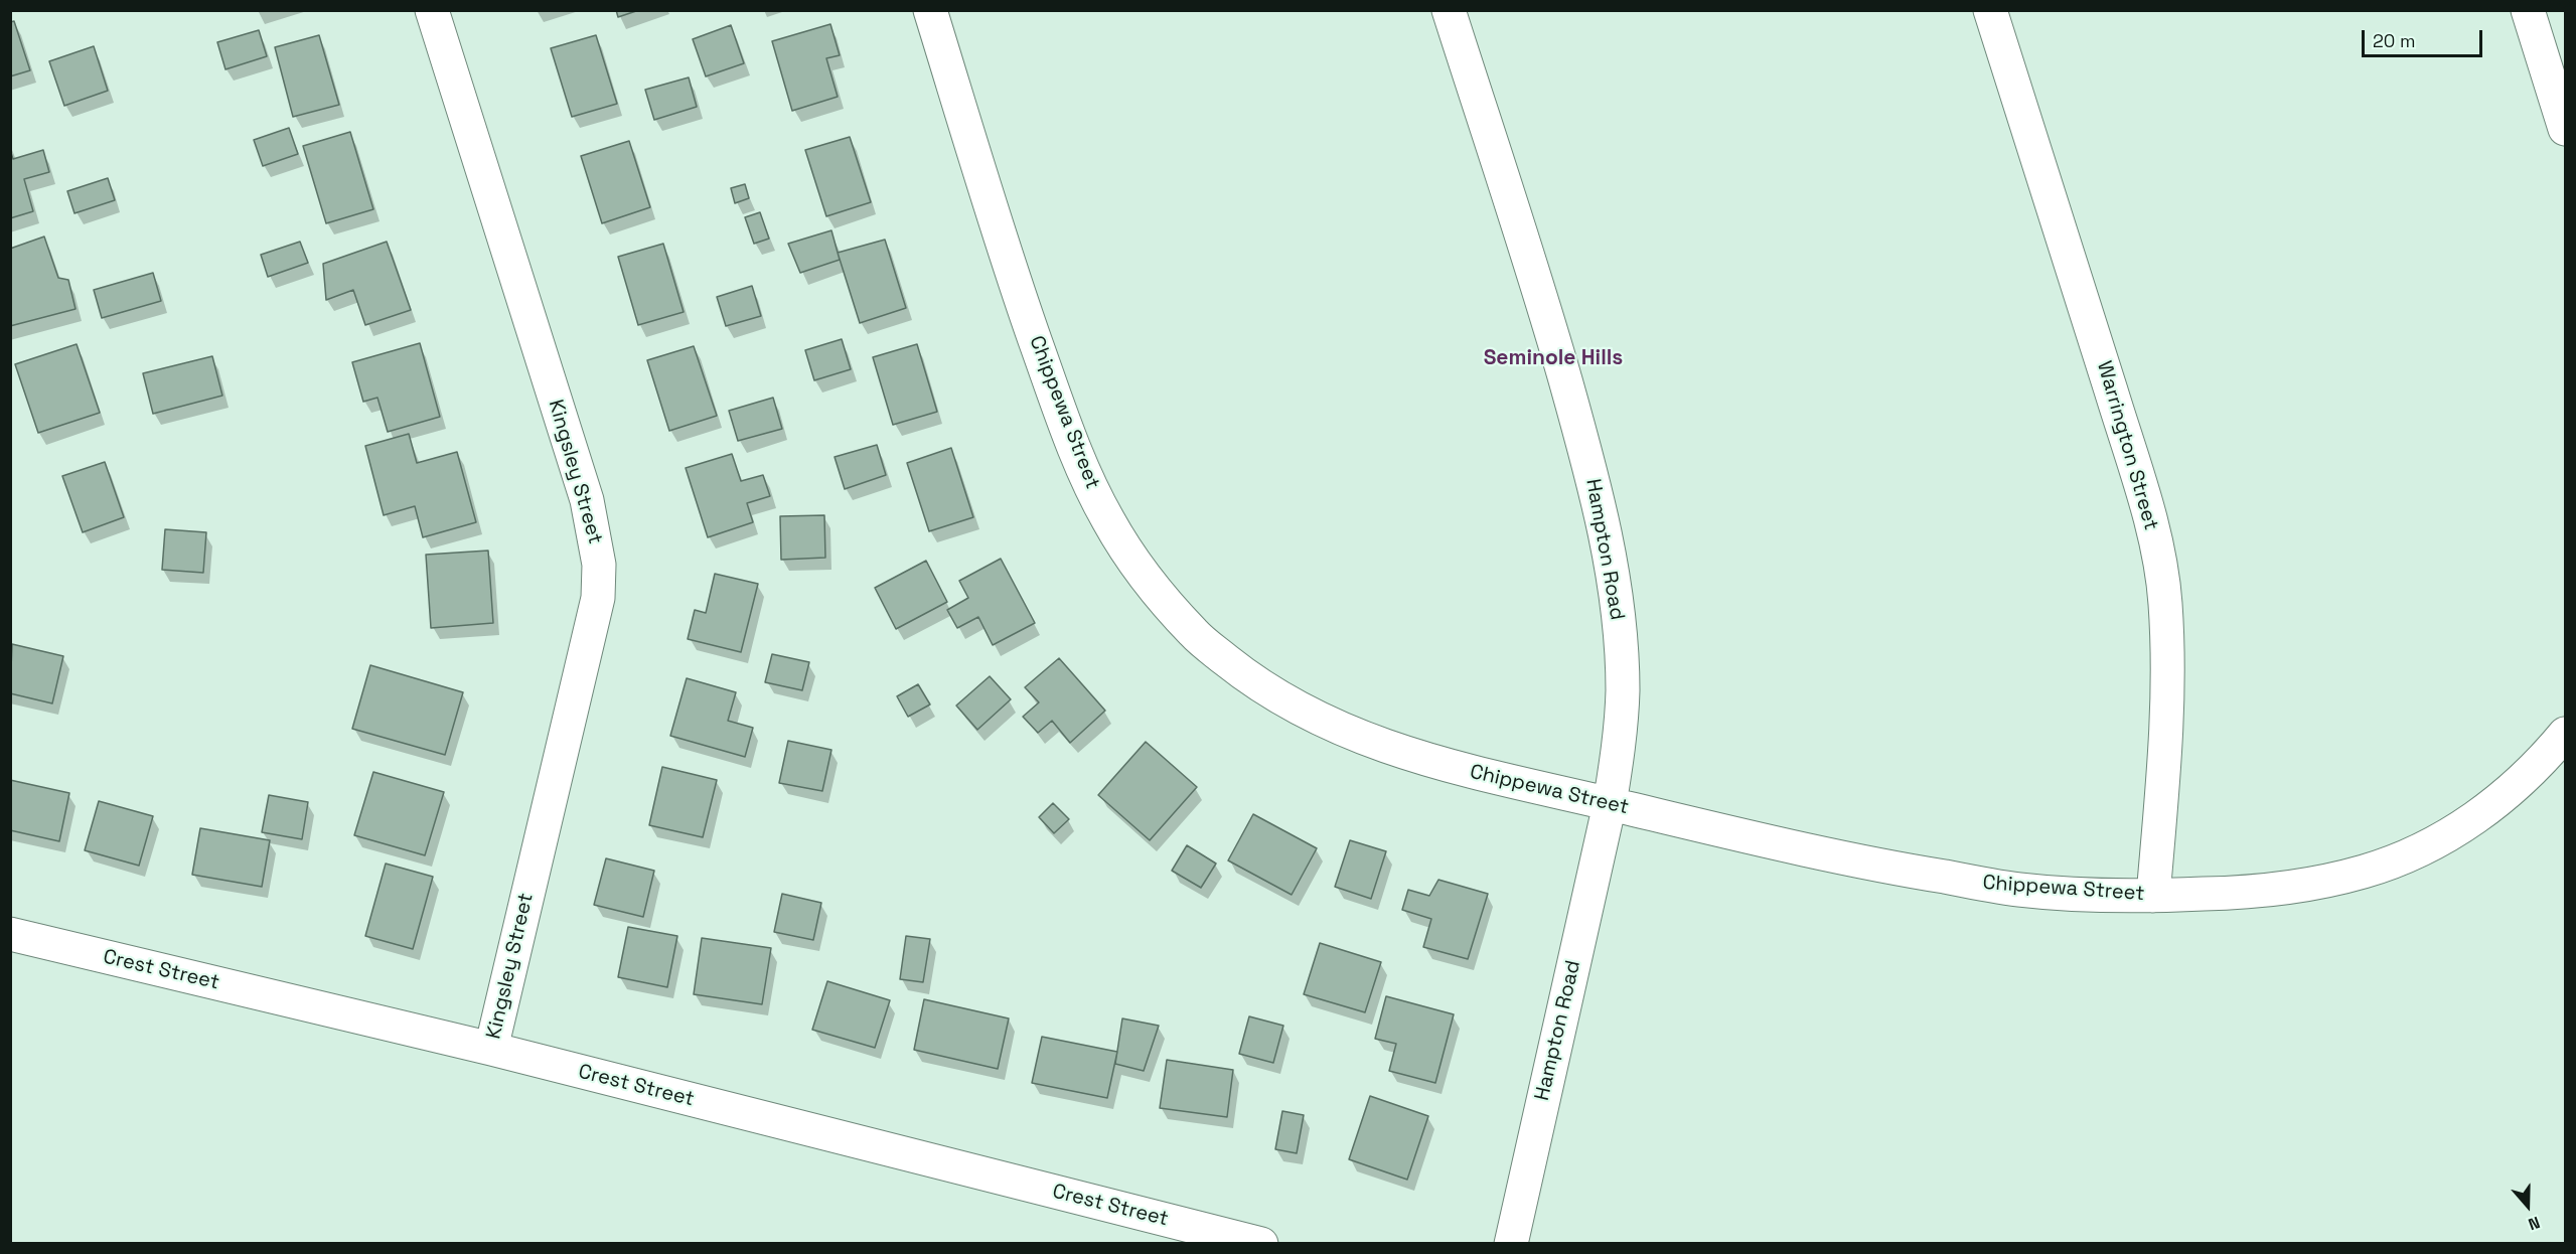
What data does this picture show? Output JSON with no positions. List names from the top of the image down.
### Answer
{
  "streets": {
    "street": [
      "Chippewa Street",
      "Warrington Street",
      "Kingsley Street",
      "Hampton Road",
      "Crest Street"
    ]
  },
  "crossings": [
    ["Chippewa Street", "Warrington Street"],
    ["Chippewa Street", "Hampton Road"],
    ["Kingsley Street", "Crest Street"]
  ],
  "districts": ["Seminole Hills"],
  "scale_bar": "20 m",
  "north": "bottom"
}
